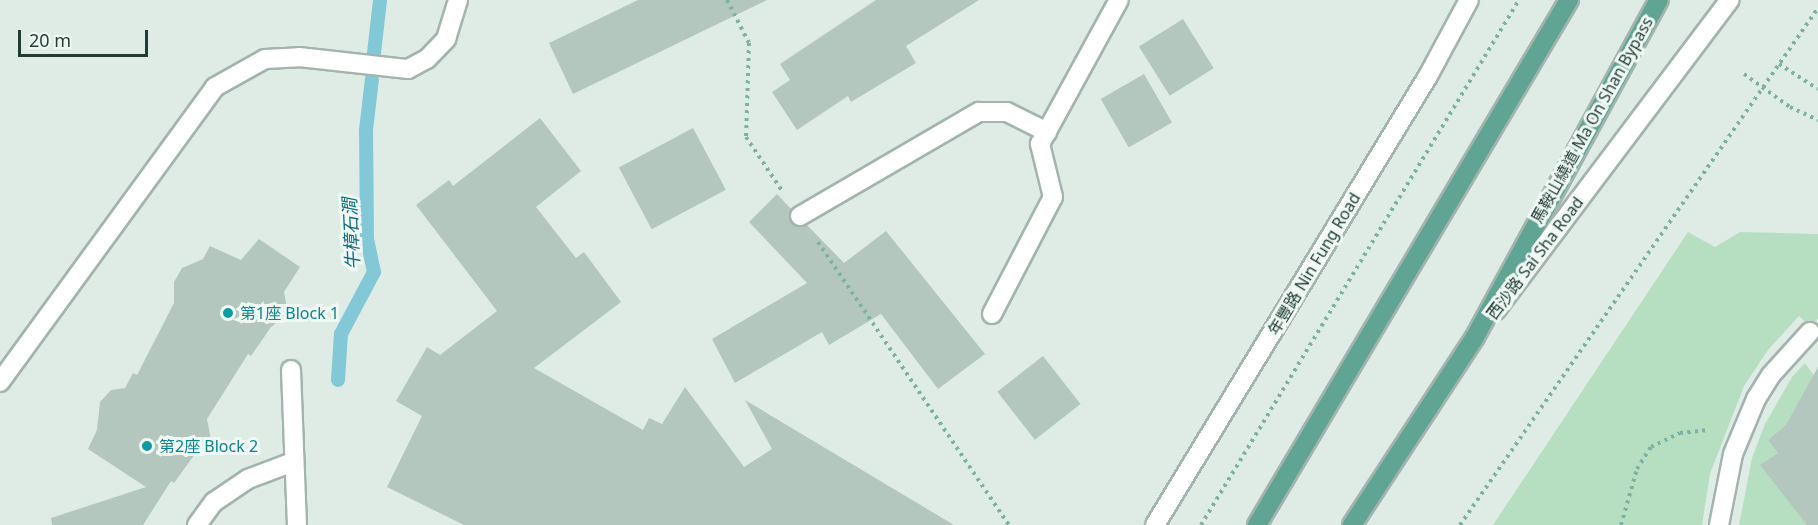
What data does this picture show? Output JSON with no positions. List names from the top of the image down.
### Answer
{
  "streets": {
    "main road": ["馬鞍山繞道 Ma On Shan Bypass", "西沙路 Sai Sha Road"],
    "street": ["年豐路 Nin Fung Road"]
  },
  "crossings": [
    ["馬鞍山繞道 Ma On Shan Bypass", "西沙路 Sai Sha Road"]
  ],
  "water": ["牛樟石澗"],
  "places": ["第1座 Block 1", "第2座 Block 2"],
  "scale_bar": "20 m"
}
